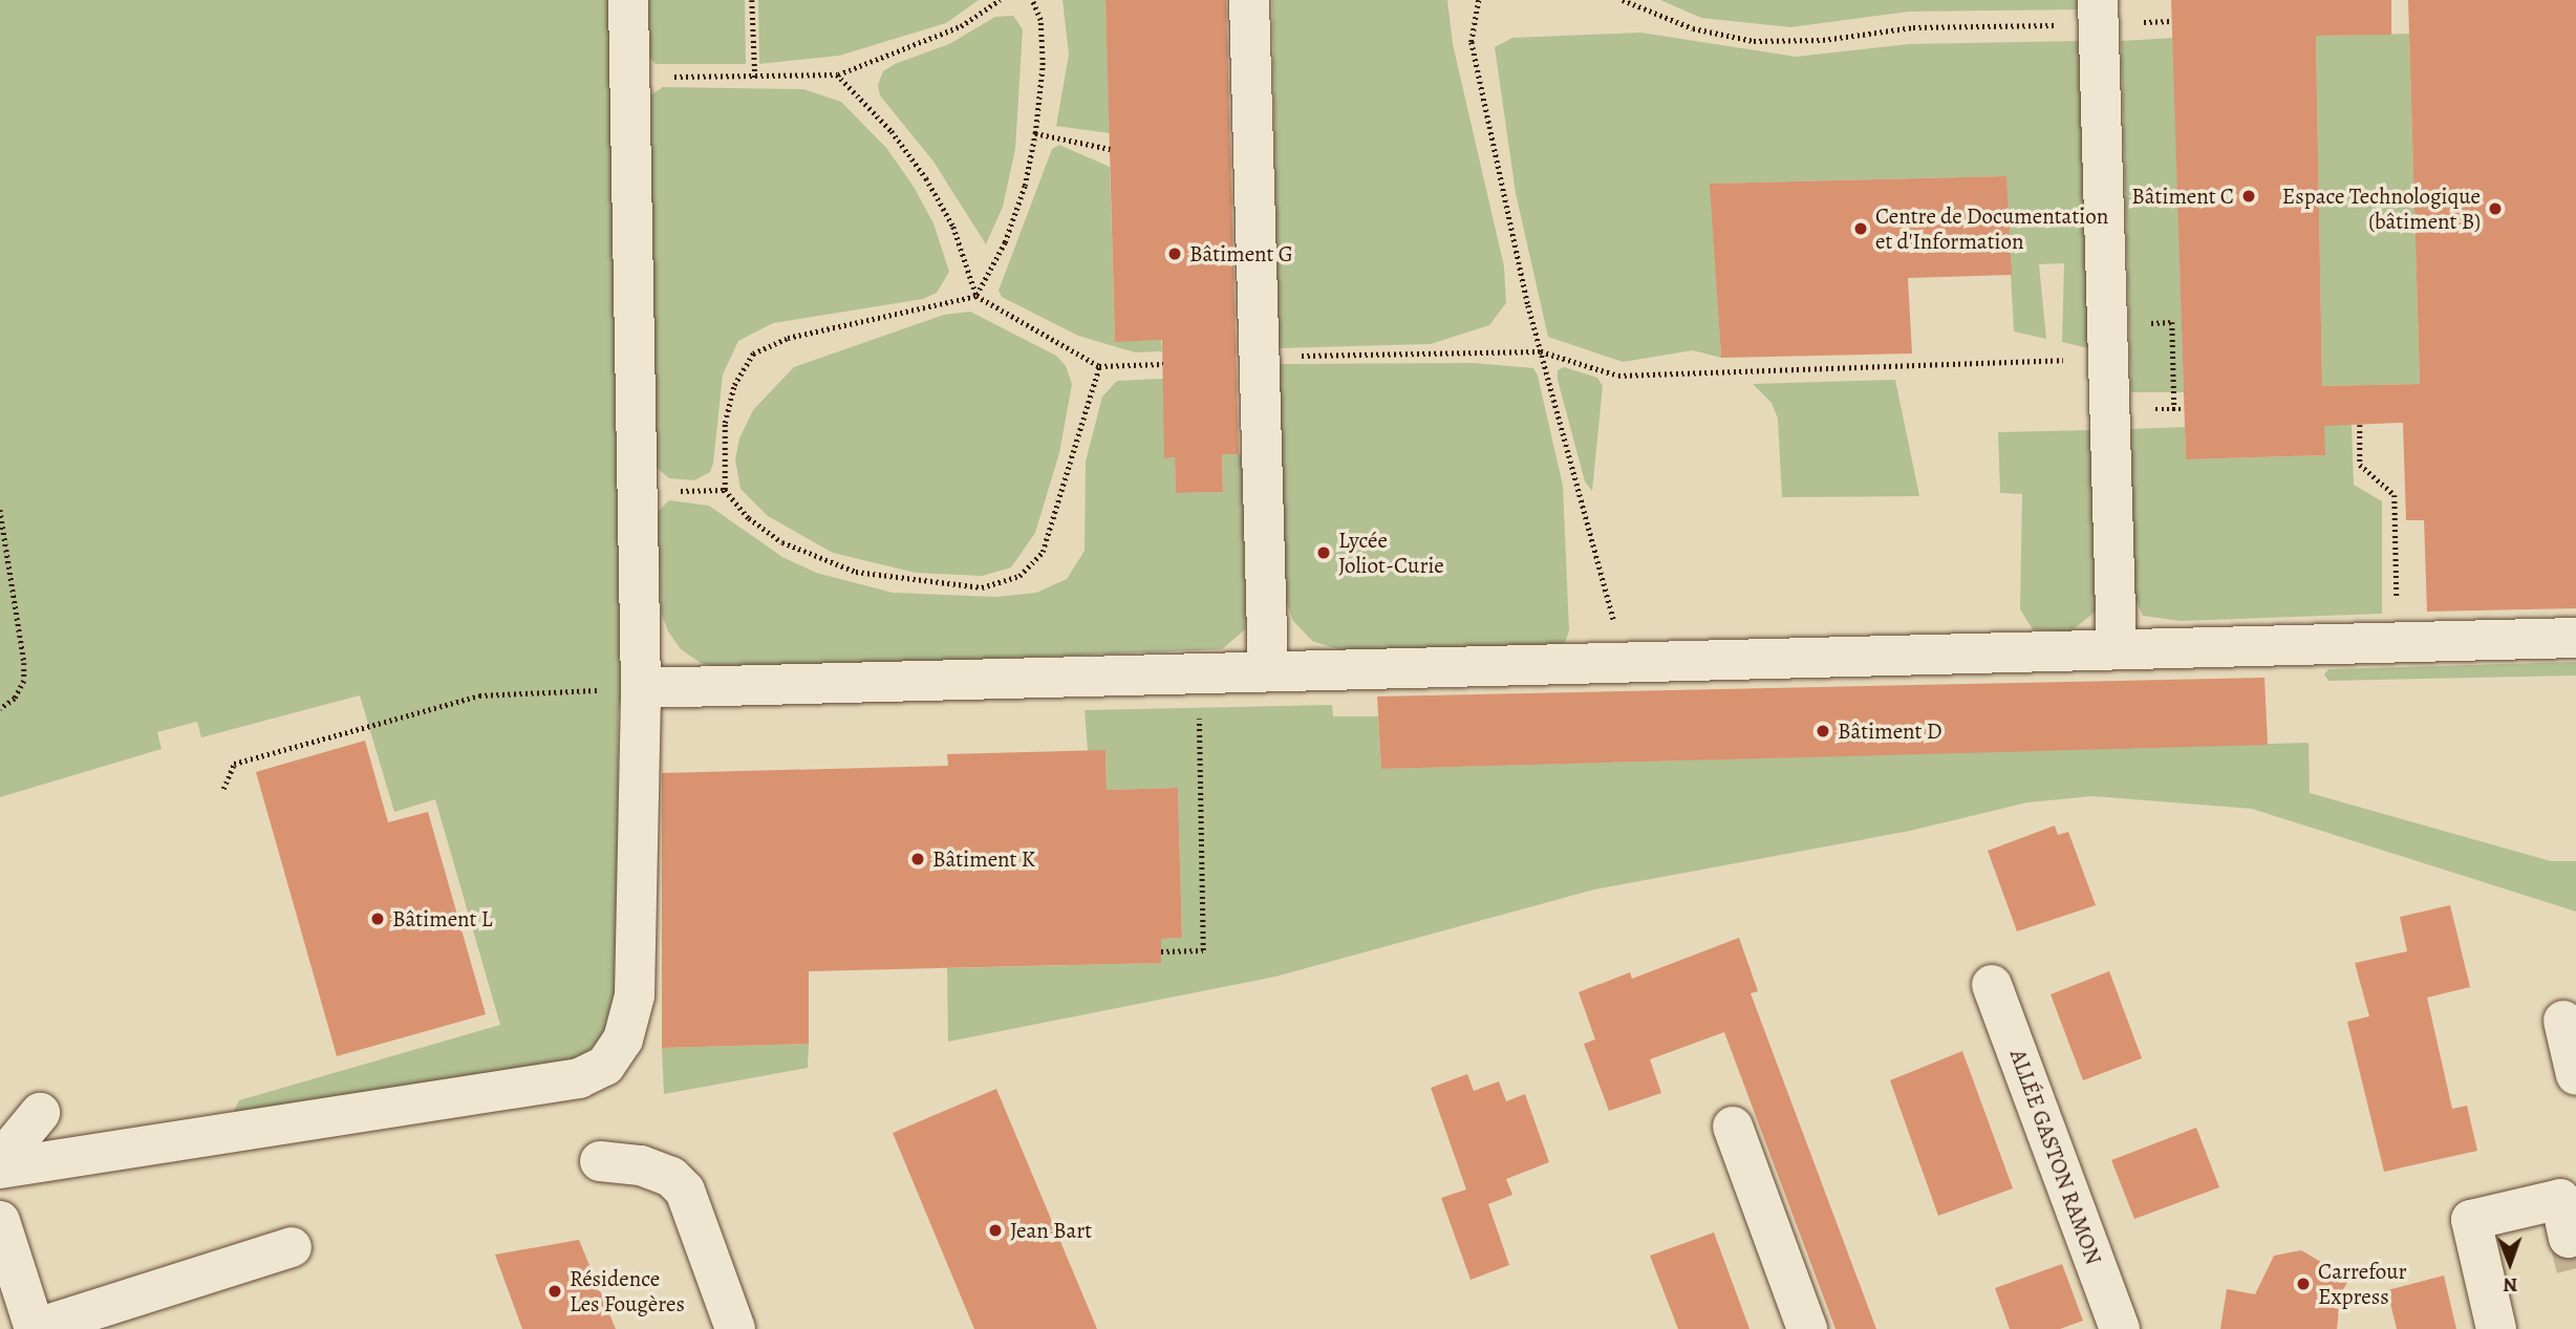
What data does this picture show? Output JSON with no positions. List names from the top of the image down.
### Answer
{
  "streets": {
    "street": ["ALLÉE GASTON RAMON"]
  },
  "places": [
    "Bâtiment C",
    "Espace Technologique (bâtiment B)",
    "Centre de Documentation et d'Information",
    "Bâtiment G",
    "Lycée Joliot-Curie",
    "Bâtiment D",
    "Bâtiment K",
    "Bâtiment L",
    "Jean Bart",
    "Carrefour Express",
    "Résidence Les Fougères"
  ],
  "north": "bottom"
}
